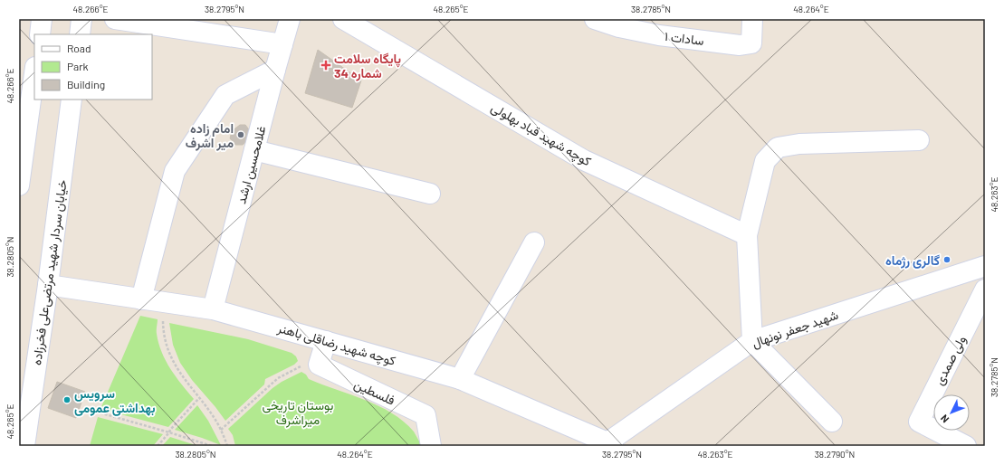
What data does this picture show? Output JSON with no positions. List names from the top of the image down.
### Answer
{
  "streets": {
    "street": [
      "سادات ۱",
      "کوچه شهید قباد بهلولی",
      "غلامحسین ارشد",
      "خیابان سردار شهید مرتضی‌علی فخرزاده",
      "شهید جعفر نونهال",
      "کوچه شهید رضاقلی باهنر",
      "ولی صمدی",
      "فلسطین"
    ]
  },
  "crossings": [
    ["غلامحسین ارشد", "کوچه شهید رضاقلی باهنر"],
    ["خیابان سردار شهید مرتضی‌علی فخرزاده", "کوچه شهید رضاقلی باهنر"],
    ["شهید جعفر نونهال", "کوچه شهید رضاقلی باهنر"]
  ],
  "parks": ["بوستان تاریخی میراشرف"],
  "places": {
    "health": ["پایگاه سلامت شماره 34"],
    "other": ["امام زاده میر اشرف", "گالری رژماه", "سرویس بهداشتی عمومی"]
  },
  "legend": ["Road", "Park", "Building"],
  "north": "bottom left",
  "coordinates": [
    "48.266°E",
    "38.2795°N",
    "48.265°E",
    "38.2785°N",
    "48.264°E",
    "48.263°E",
    "38.2805°N",
    "38.2790°N"
  ]
}
